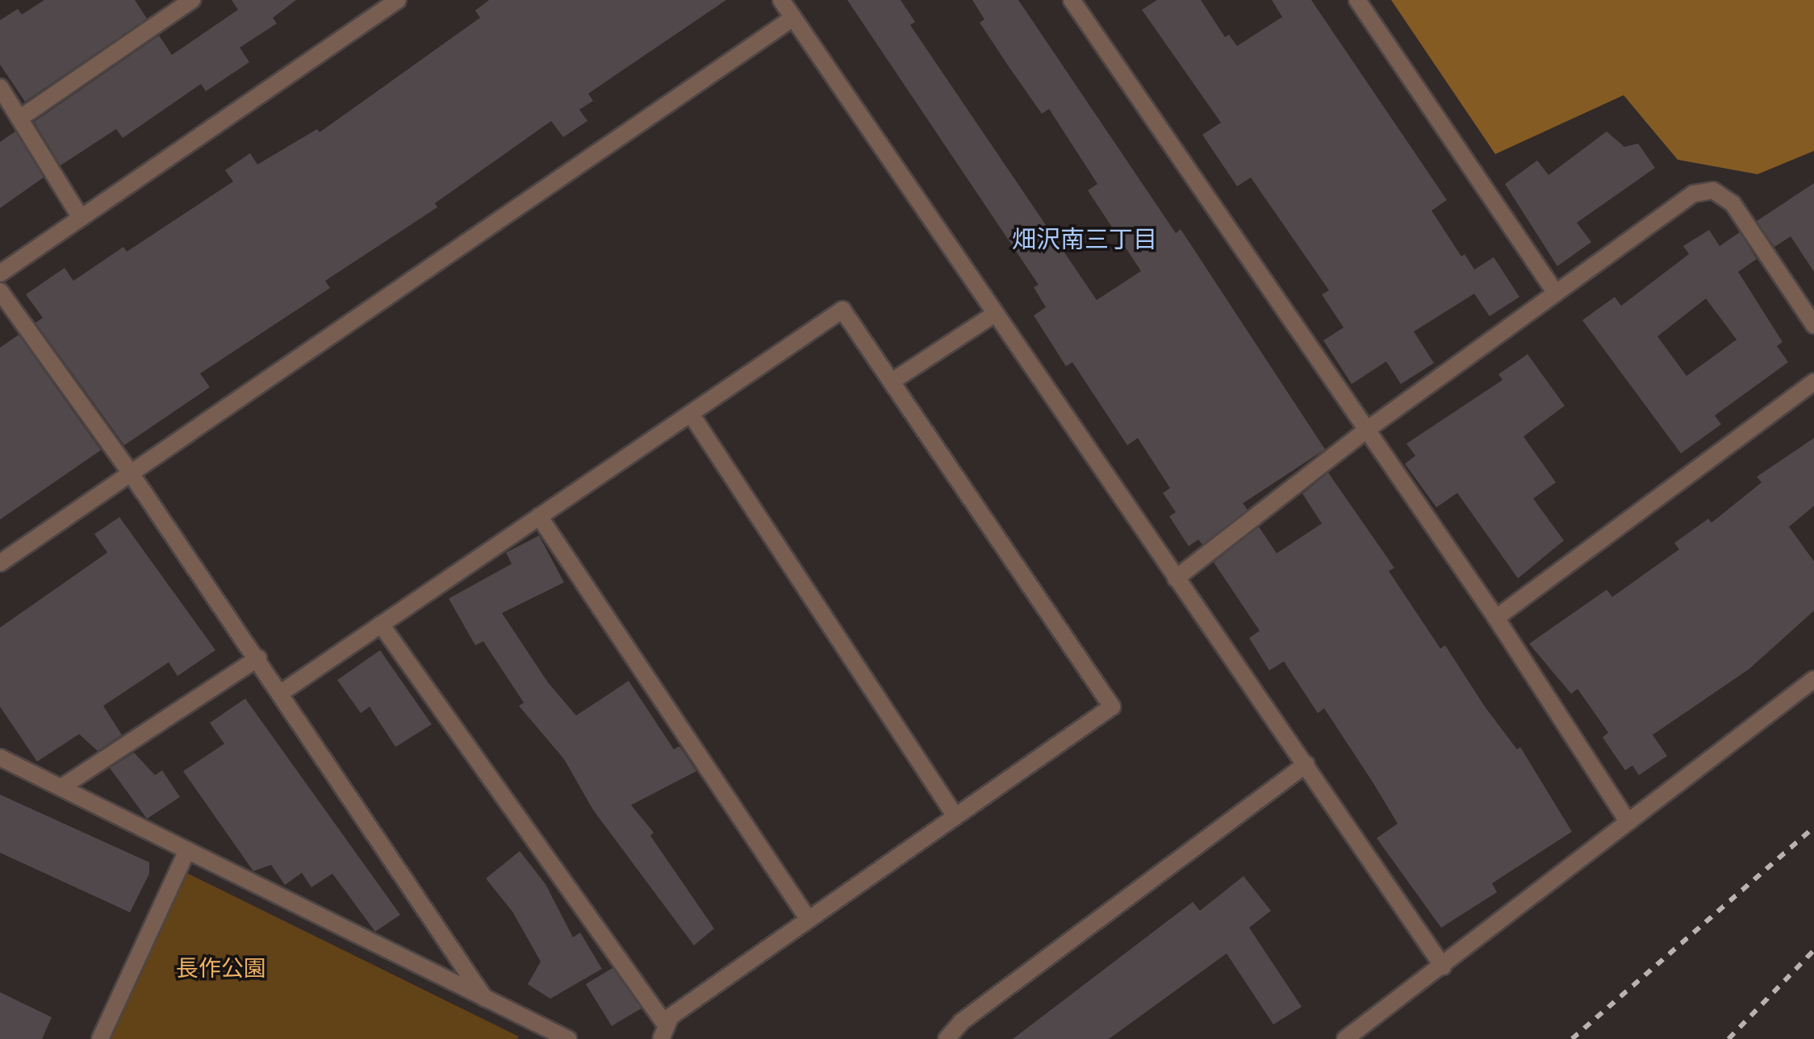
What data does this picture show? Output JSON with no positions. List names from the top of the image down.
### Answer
{
  "districts": ["畑沢南三丁目"],
  "parks": ["長作公園"]
}
